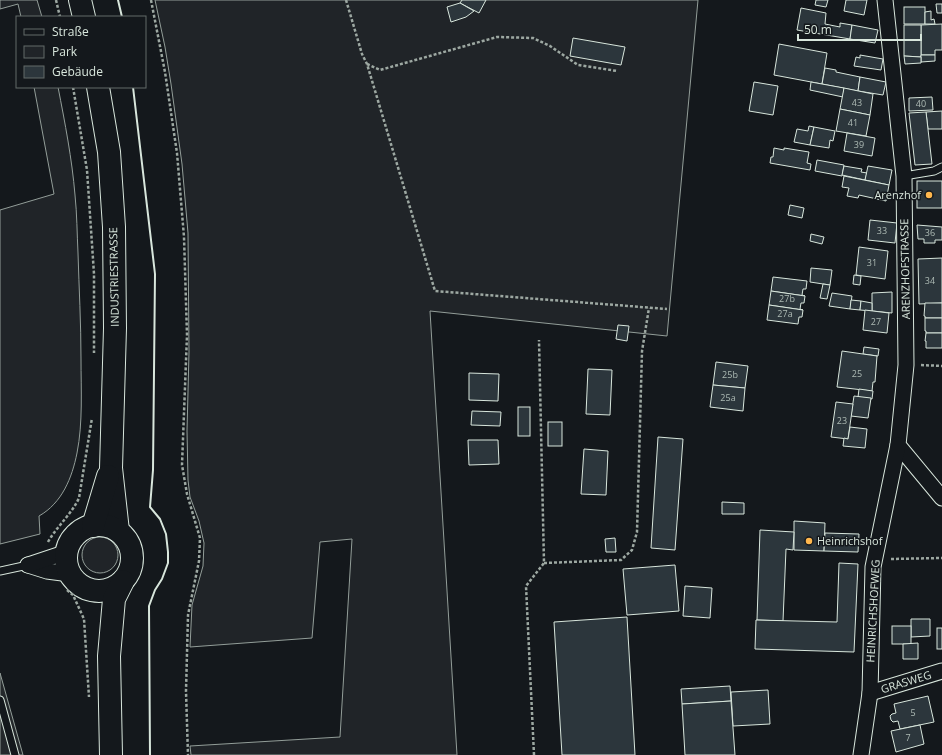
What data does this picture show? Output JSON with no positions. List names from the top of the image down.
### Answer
{
  "streets": {
    "main road": ["INDUSTRIESTRASSE"],
    "street": ["ARENZHOFSTRASSE", "HEINRICHSHOFWEG", "GRASWEG"]
  },
  "crossings": [
    ["ARENZHOFSTRASSE", "HEINRICHSHOFWEG"],
    ["HEINRICHSHOFWEG", "GRASWEG"]
  ],
  "places": ["Arenzhof", "Heinrichshof"],
  "house_numbers": [
    "43",
    "40",
    "41",
    "39",
    "33",
    "36",
    "31",
    "34",
    "27b",
    "27a",
    "27",
    "25",
    "25b",
    "25a",
    "23",
    "5",
    "7"
  ],
  "legend": ["Straße", "Park", "Gebäude"],
  "scale_bar": "50 m"
}
